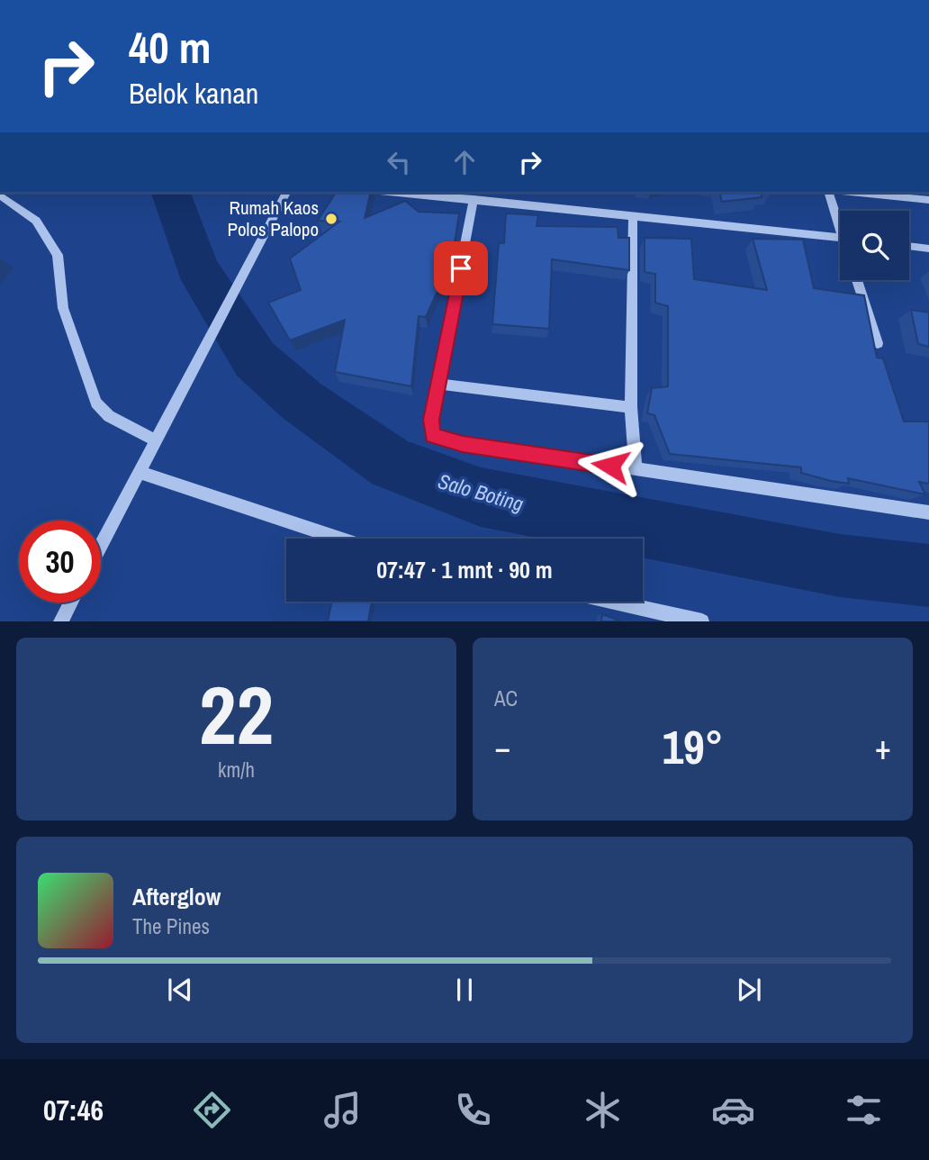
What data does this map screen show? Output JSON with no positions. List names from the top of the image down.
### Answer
{
  "water": ["Salo Boting"],
  "places": ["Rumah Kaos Polos Palopo"],
  "page": {
    "turn": ["40 m", "Belok kanan"],
    "limit": "30",
    "trip": "07:47 · 1 mnt · 90 m",
    "tile": [
      ["22", "km/h"],
      "AC"
    ],
    "heat": ["−", "19°", "+"],
    "song": ["Afterglow", "The Pines"],
    "tabs": "07:46"
  }
}
